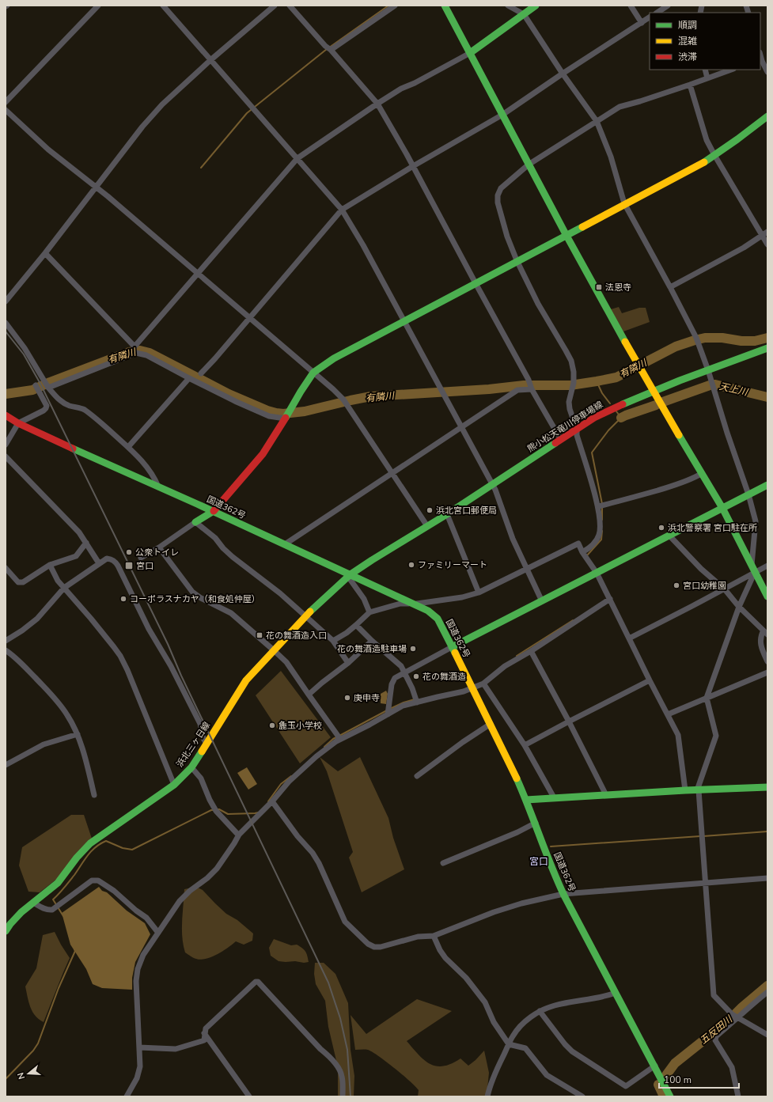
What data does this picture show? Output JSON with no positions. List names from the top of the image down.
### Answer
{
  "streets": {
    "main road": ["熊小松天竜川停車場線", "国道362号", "浜北三ヶ日線"]
  },
  "crossings": [
    ["熊小松天竜川停車場線", "国道362号"],
    ["熊小松天竜川停車場線", "浜北三ヶ日線"],
    ["国道362号", "浜北三ヶ日線"]
  ],
  "districts": ["宮口"],
  "water": ["有隣川", "天上川", "五反田川"],
  "places": {
    "transit": ["法恩寺", "宮口", "花の舞酒造入口"],
    "other": [
      "浜北宮口郵便局",
      "浜北警察署 宮口駐在所",
      "公衆トイレ",
      "ファミリーマート",
      "宮口幼稚園",
      "コーポラスナカヤ（和食処仲屋）",
      "花の舞酒造駐車場",
      "花の舞酒造",
      "庚申寺",
      "麁玉小学校"
    ]
  },
  "legend": ["順調", "混雑", "渋滞"],
  "scale_bar": "100 m",
  "north": "left"
}
